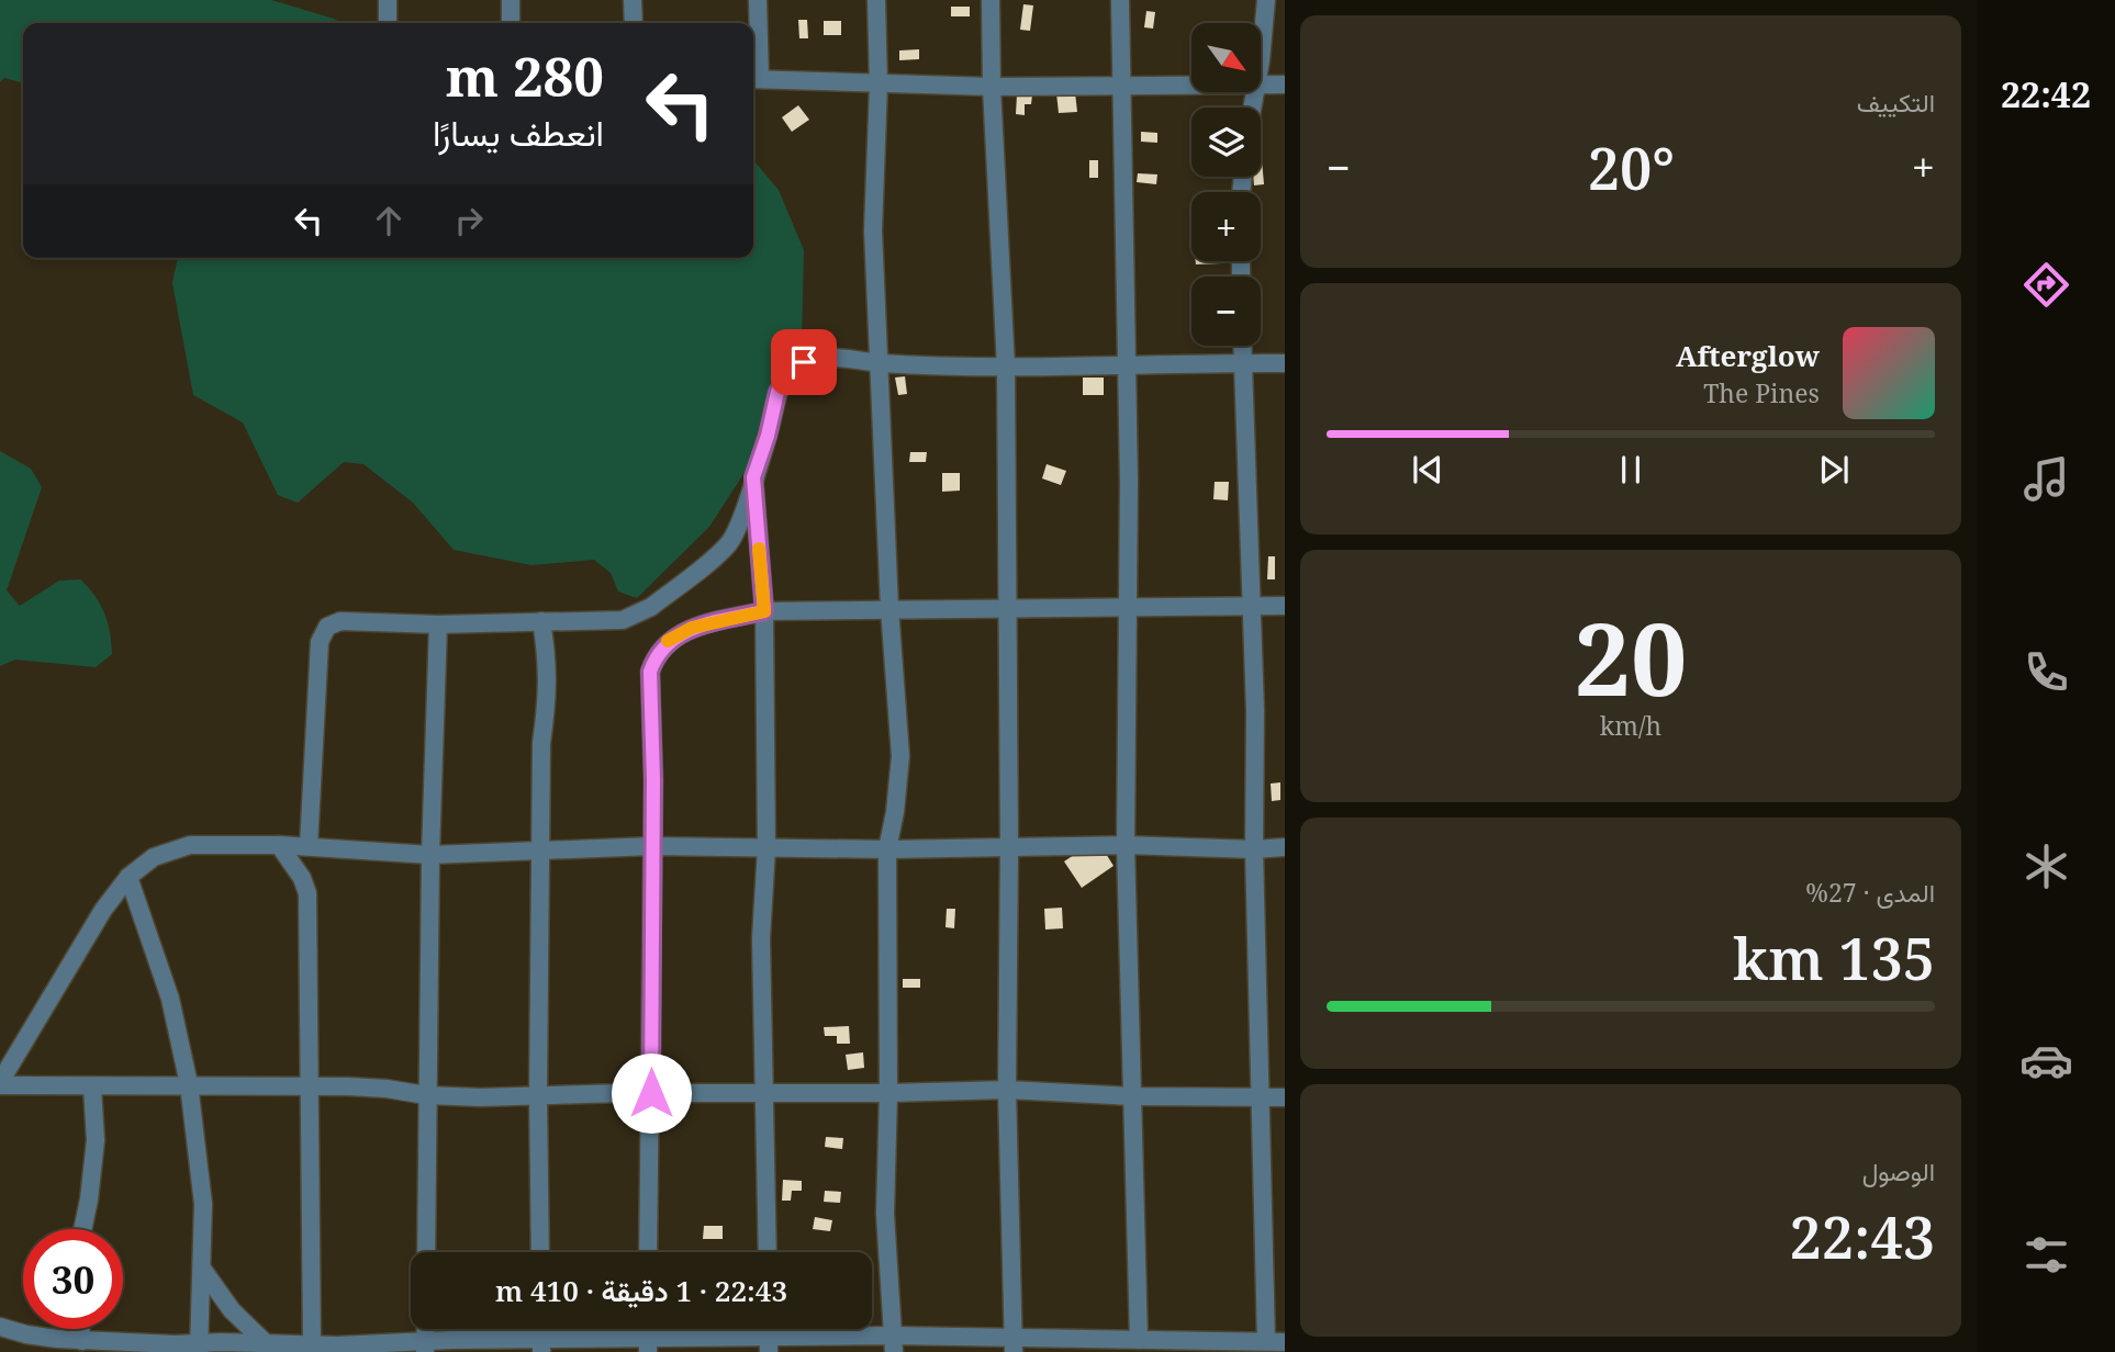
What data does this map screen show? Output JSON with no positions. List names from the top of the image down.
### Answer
{
  "north": "bottom right",
  "page": {
    "tabs": "22:42",
    "tile": [
      "التكييف",
      ["20", "km/h"],
      ["المدى · 27%", "135 km"],
      ["الوصول", "22:43"]
    ],
    "map_buttons": ["+", "−"],
    "turn": ["280 m", "انعطف يسارًا"],
    "heat": ["−", "20°", "+"],
    "song": ["Afterglow", "The Pines"],
    "limit": "30",
    "trip": "22:43 · 1 دقيقة · 410 m"
  }
}
